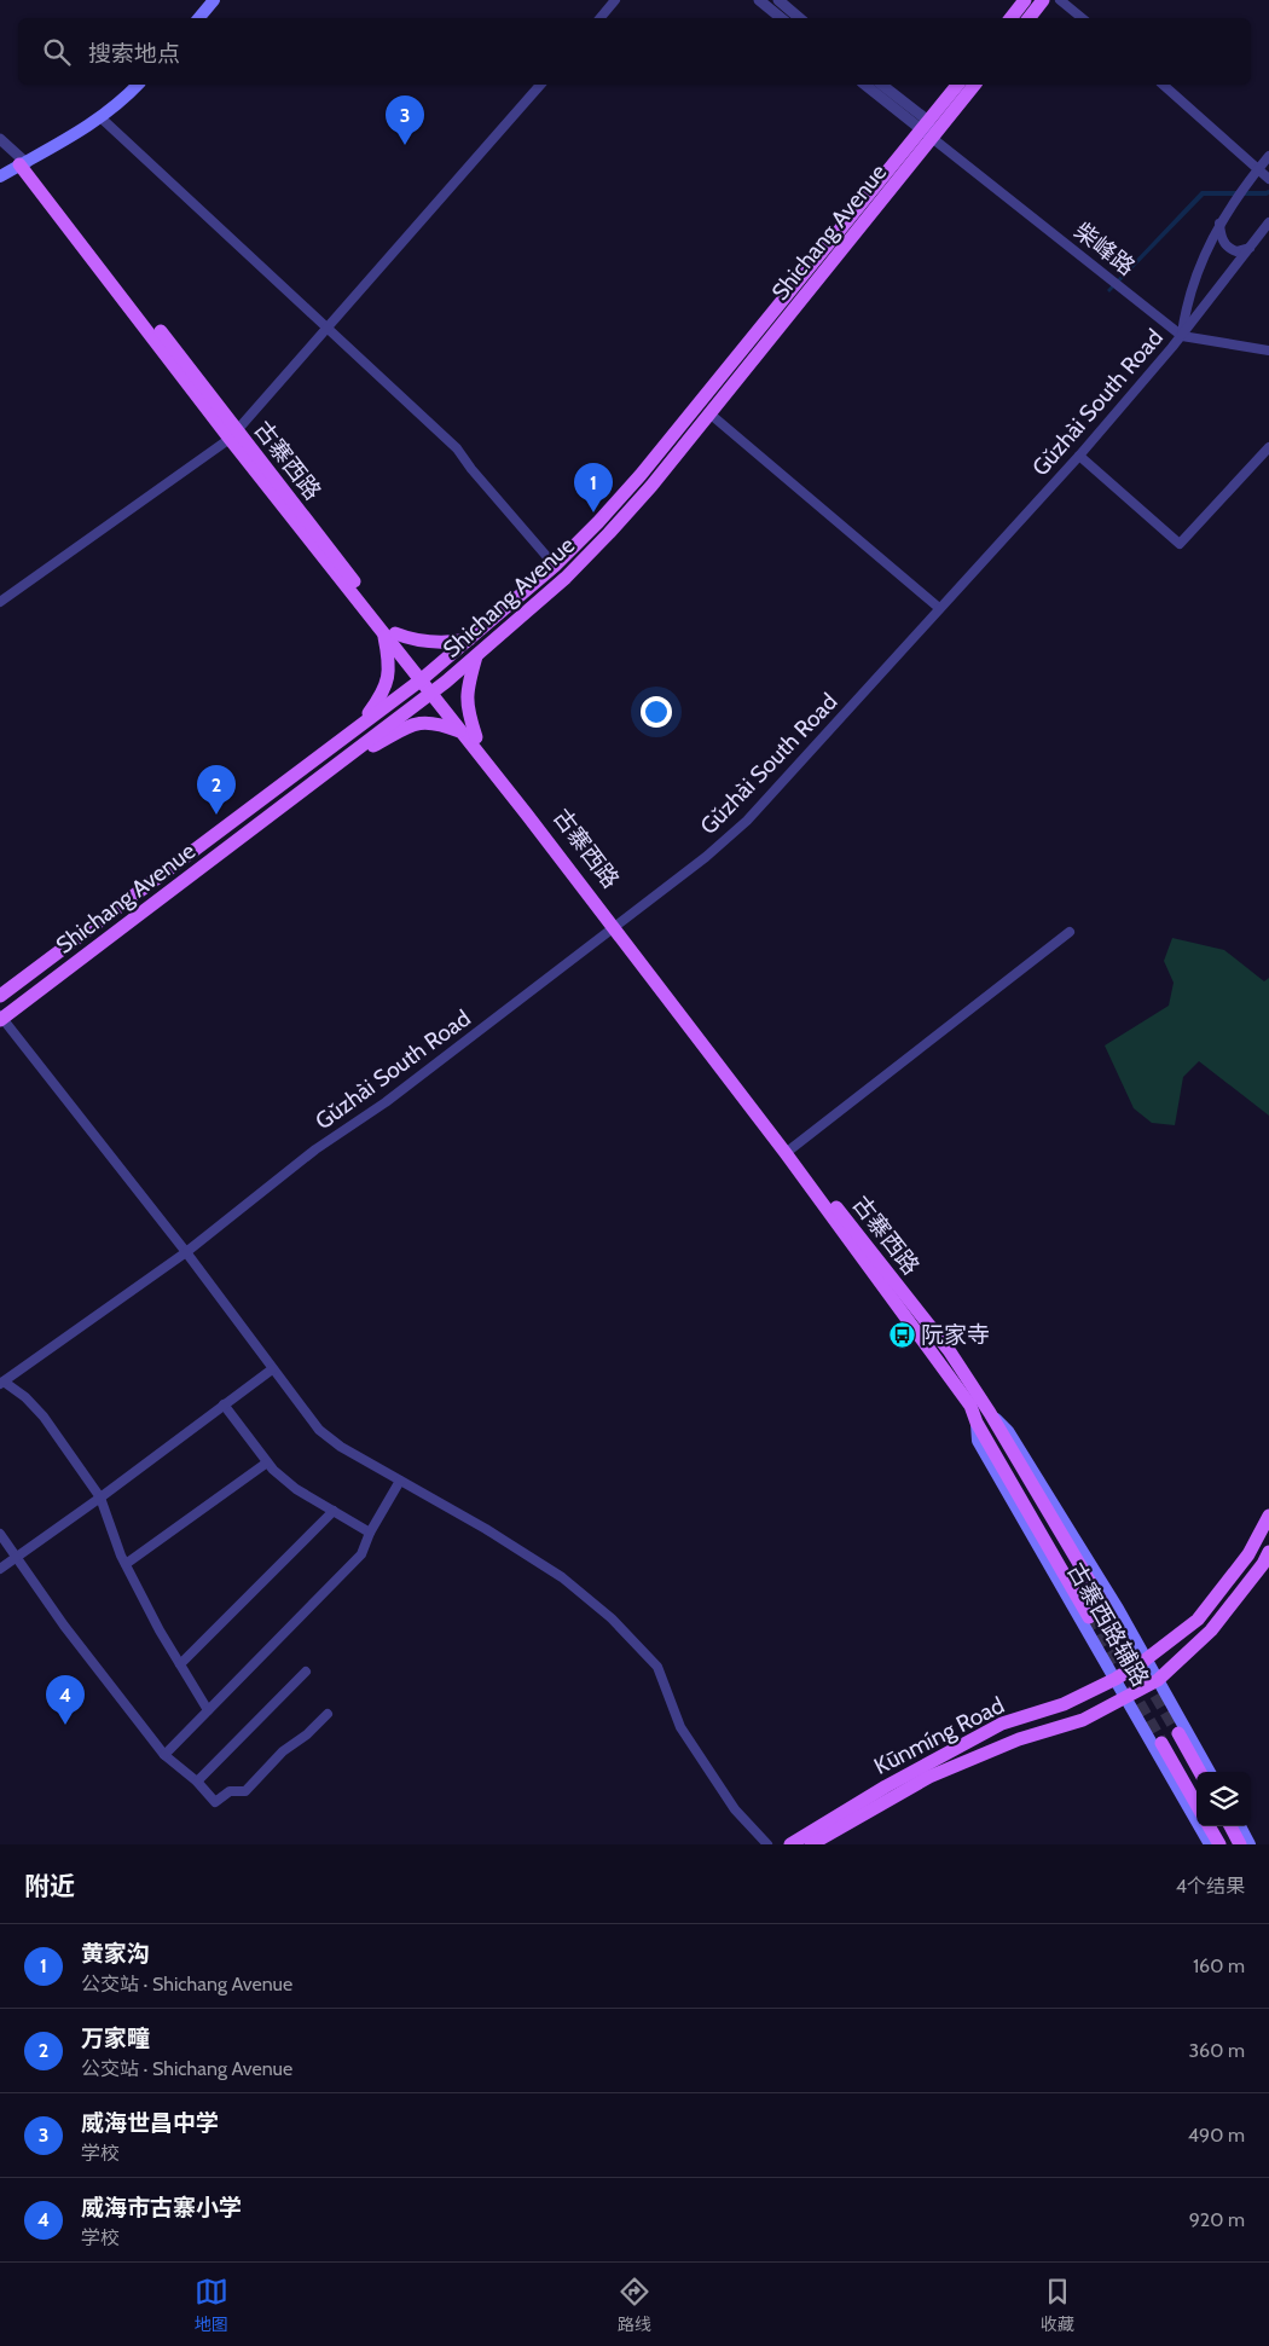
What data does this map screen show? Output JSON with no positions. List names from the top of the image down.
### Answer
{
  "streets": {
    "main road": [
      "Shichang Avenue",
      "古寨西路",
      "古寨西路辅路",
      "Kūnmíng Road"
    ],
    "street": ["柴峰路", "Gǔzhài South Road"]
  },
  "crossings": [
    ["Shichang Avenue", "柴峰路"],
    ["Shichang Avenue", "古寨西路"],
    ["柴峰路", "Gǔzhài South Road"],
    ["Gǔzhài South Road", "古寨西路"],
    ["古寨西路", "古寨西路辅路"],
    ["古寨西路辅路", "Kūnmíng Road"]
  ],
  "places": {
    "bus stop": ["阮家寺"]
  },
  "page": {
    "search": "搜索地点",
    "pins": [
      "3",
      "1",
      "2",
      "4"
    ],
    "heading": ["附近", "4个结果"],
    "list": [
      {
        "mark": "1",
        "name": "黄家沟",
        "note": "公交站 · Shichang Avenue",
        "value": "160 m"
      },
      {
        "mark": "2",
        "name": "万家疃",
        "note": "公交站 · Shichang Avenue",
        "value": "360 m"
      },
      {
        "mark": "3",
        "name": "威海世昌中学",
        "note": "学校",
        "value": "490 m"
      },
      {
        "mark": "4",
        "name": "威海市古寨小学",
        "note": "学校",
        "value": "920 m"
      }
    ],
    "nav": ["地图", "路线", "收藏"]
  }
}
